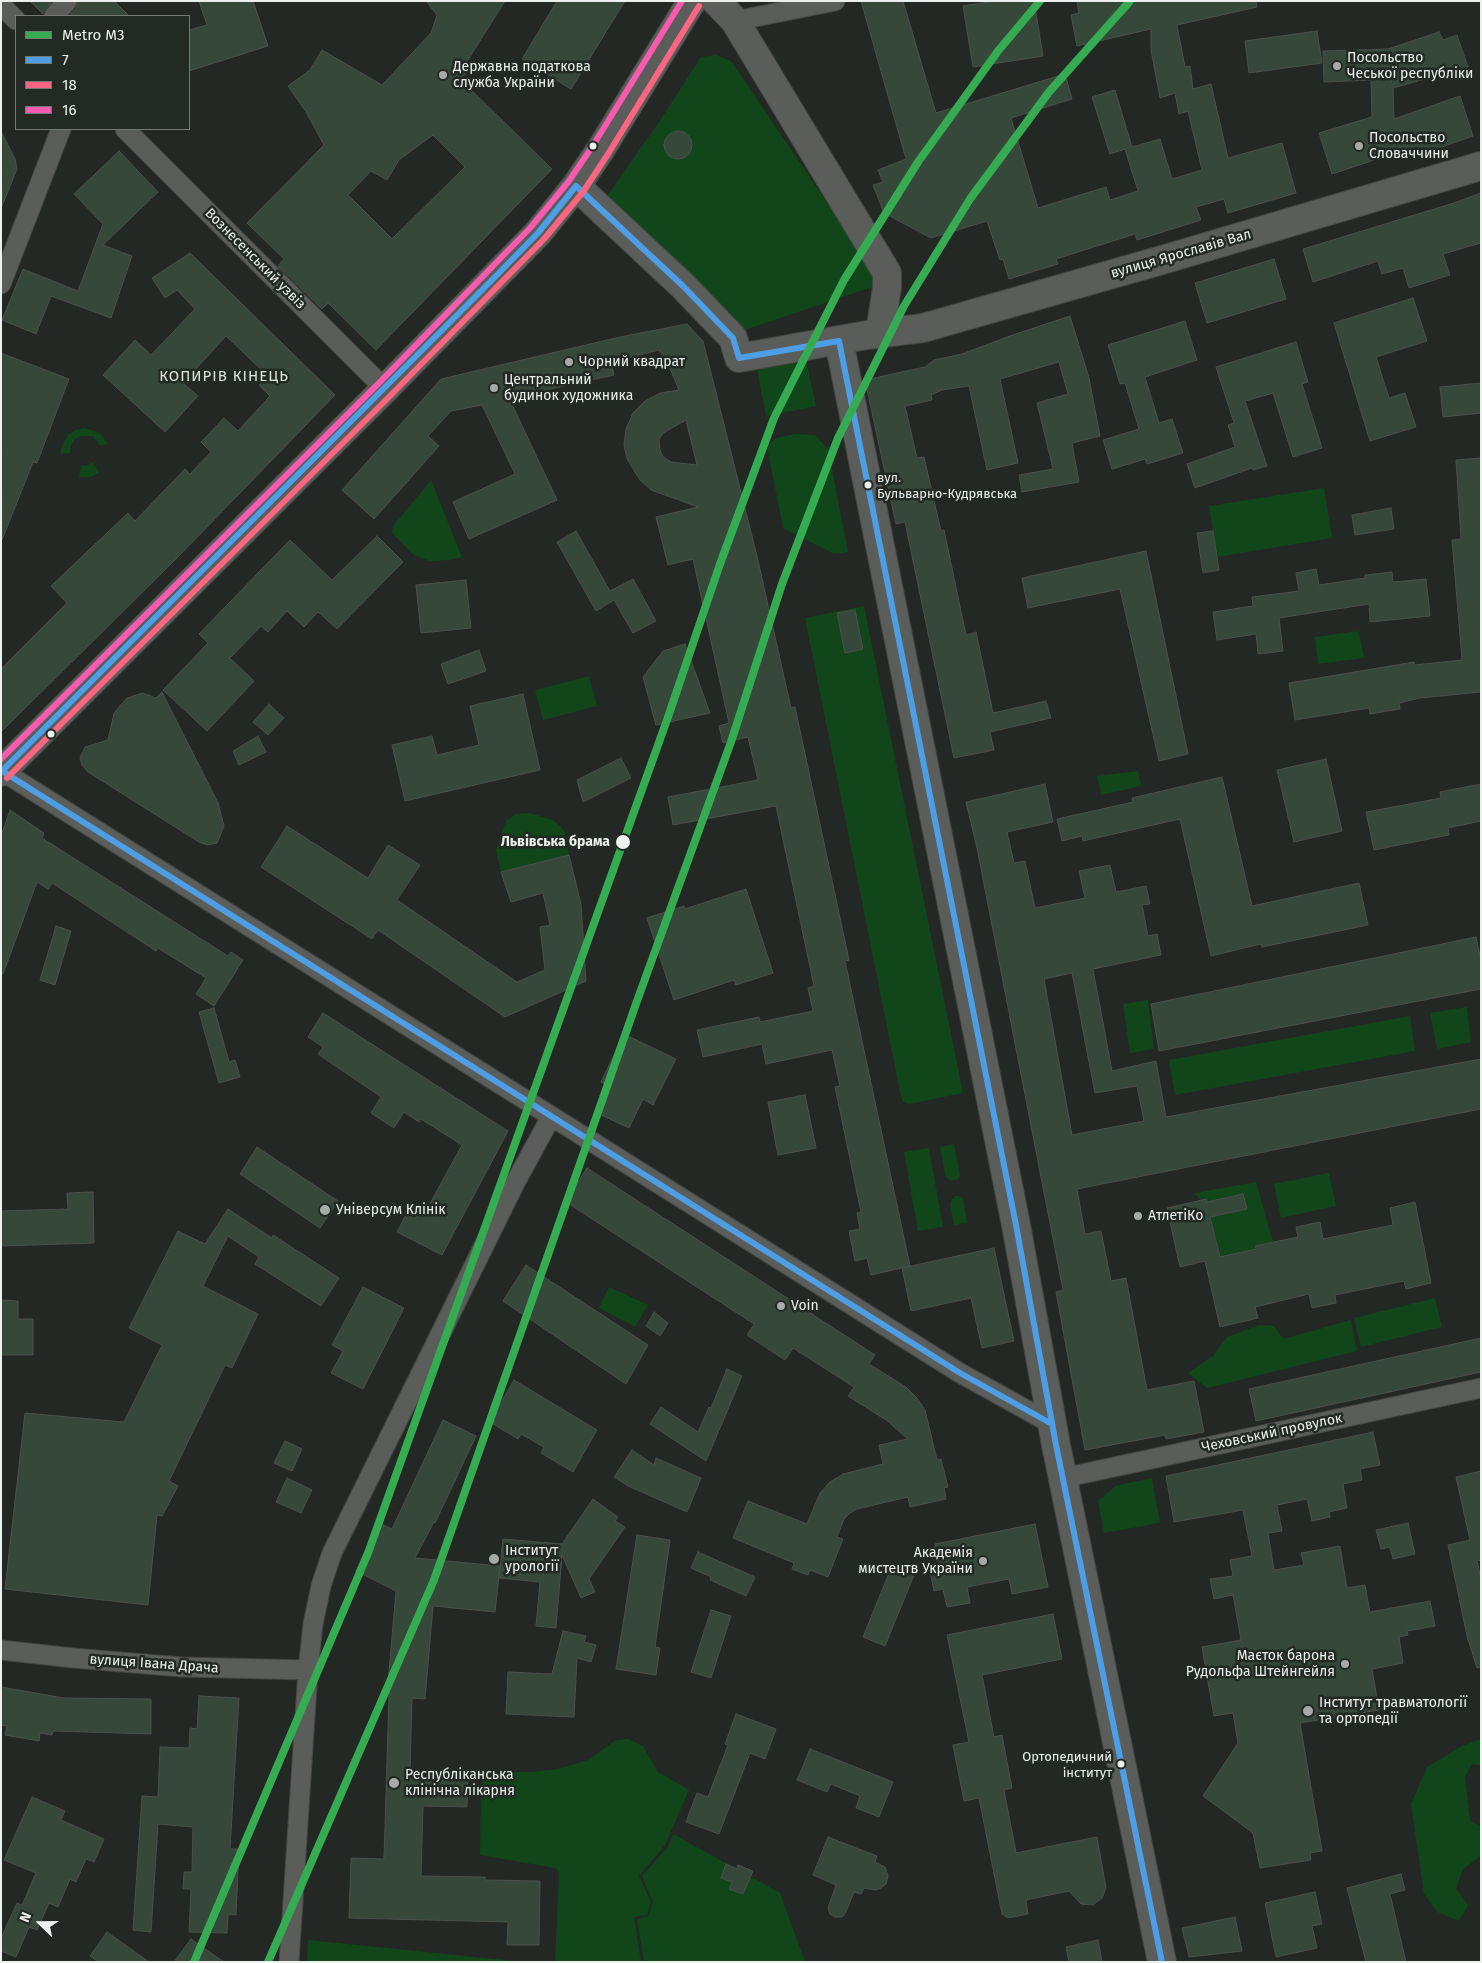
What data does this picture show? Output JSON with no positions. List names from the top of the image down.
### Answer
{
  "streets": {
    "main road": ["вулиця Ярославів Вал"],
    "street": ["Вознесенський узвіз", "Чеховський провулок", "вулиця Івана Драча"]
  },
  "districts": ["КОПИРІВ КІНЕЦЬ"],
  "places": [
    "Посольство Чеської республіки",
    "Державна податкова служба України",
    "Посольство Словаччини",
    "Чорний квадрат",
    "Центральний будинок художника",
    "вул. Бульварно-Кудрявська",
    "Львівська брама",
    "Універсум Клінік",
    "АтлетіКо",
    "Voin",
    "Інститут урології",
    "Академія мистецтв України",
    "Маєток барона Рудольфа Штейнгейля",
    "Інститут травматології та ортопедії",
    "Ортопедичний інститут",
    "Республіканська клінічна лікарня"
  ],
  "lines": [
    "metro line M3",
    "transit line 16",
    "transit line 18",
    "transit line 7"
  ],
  "legend": [
    "Metro M3",
    "7",
    "18",
    "16"
  ],
  "north": "left"
}
